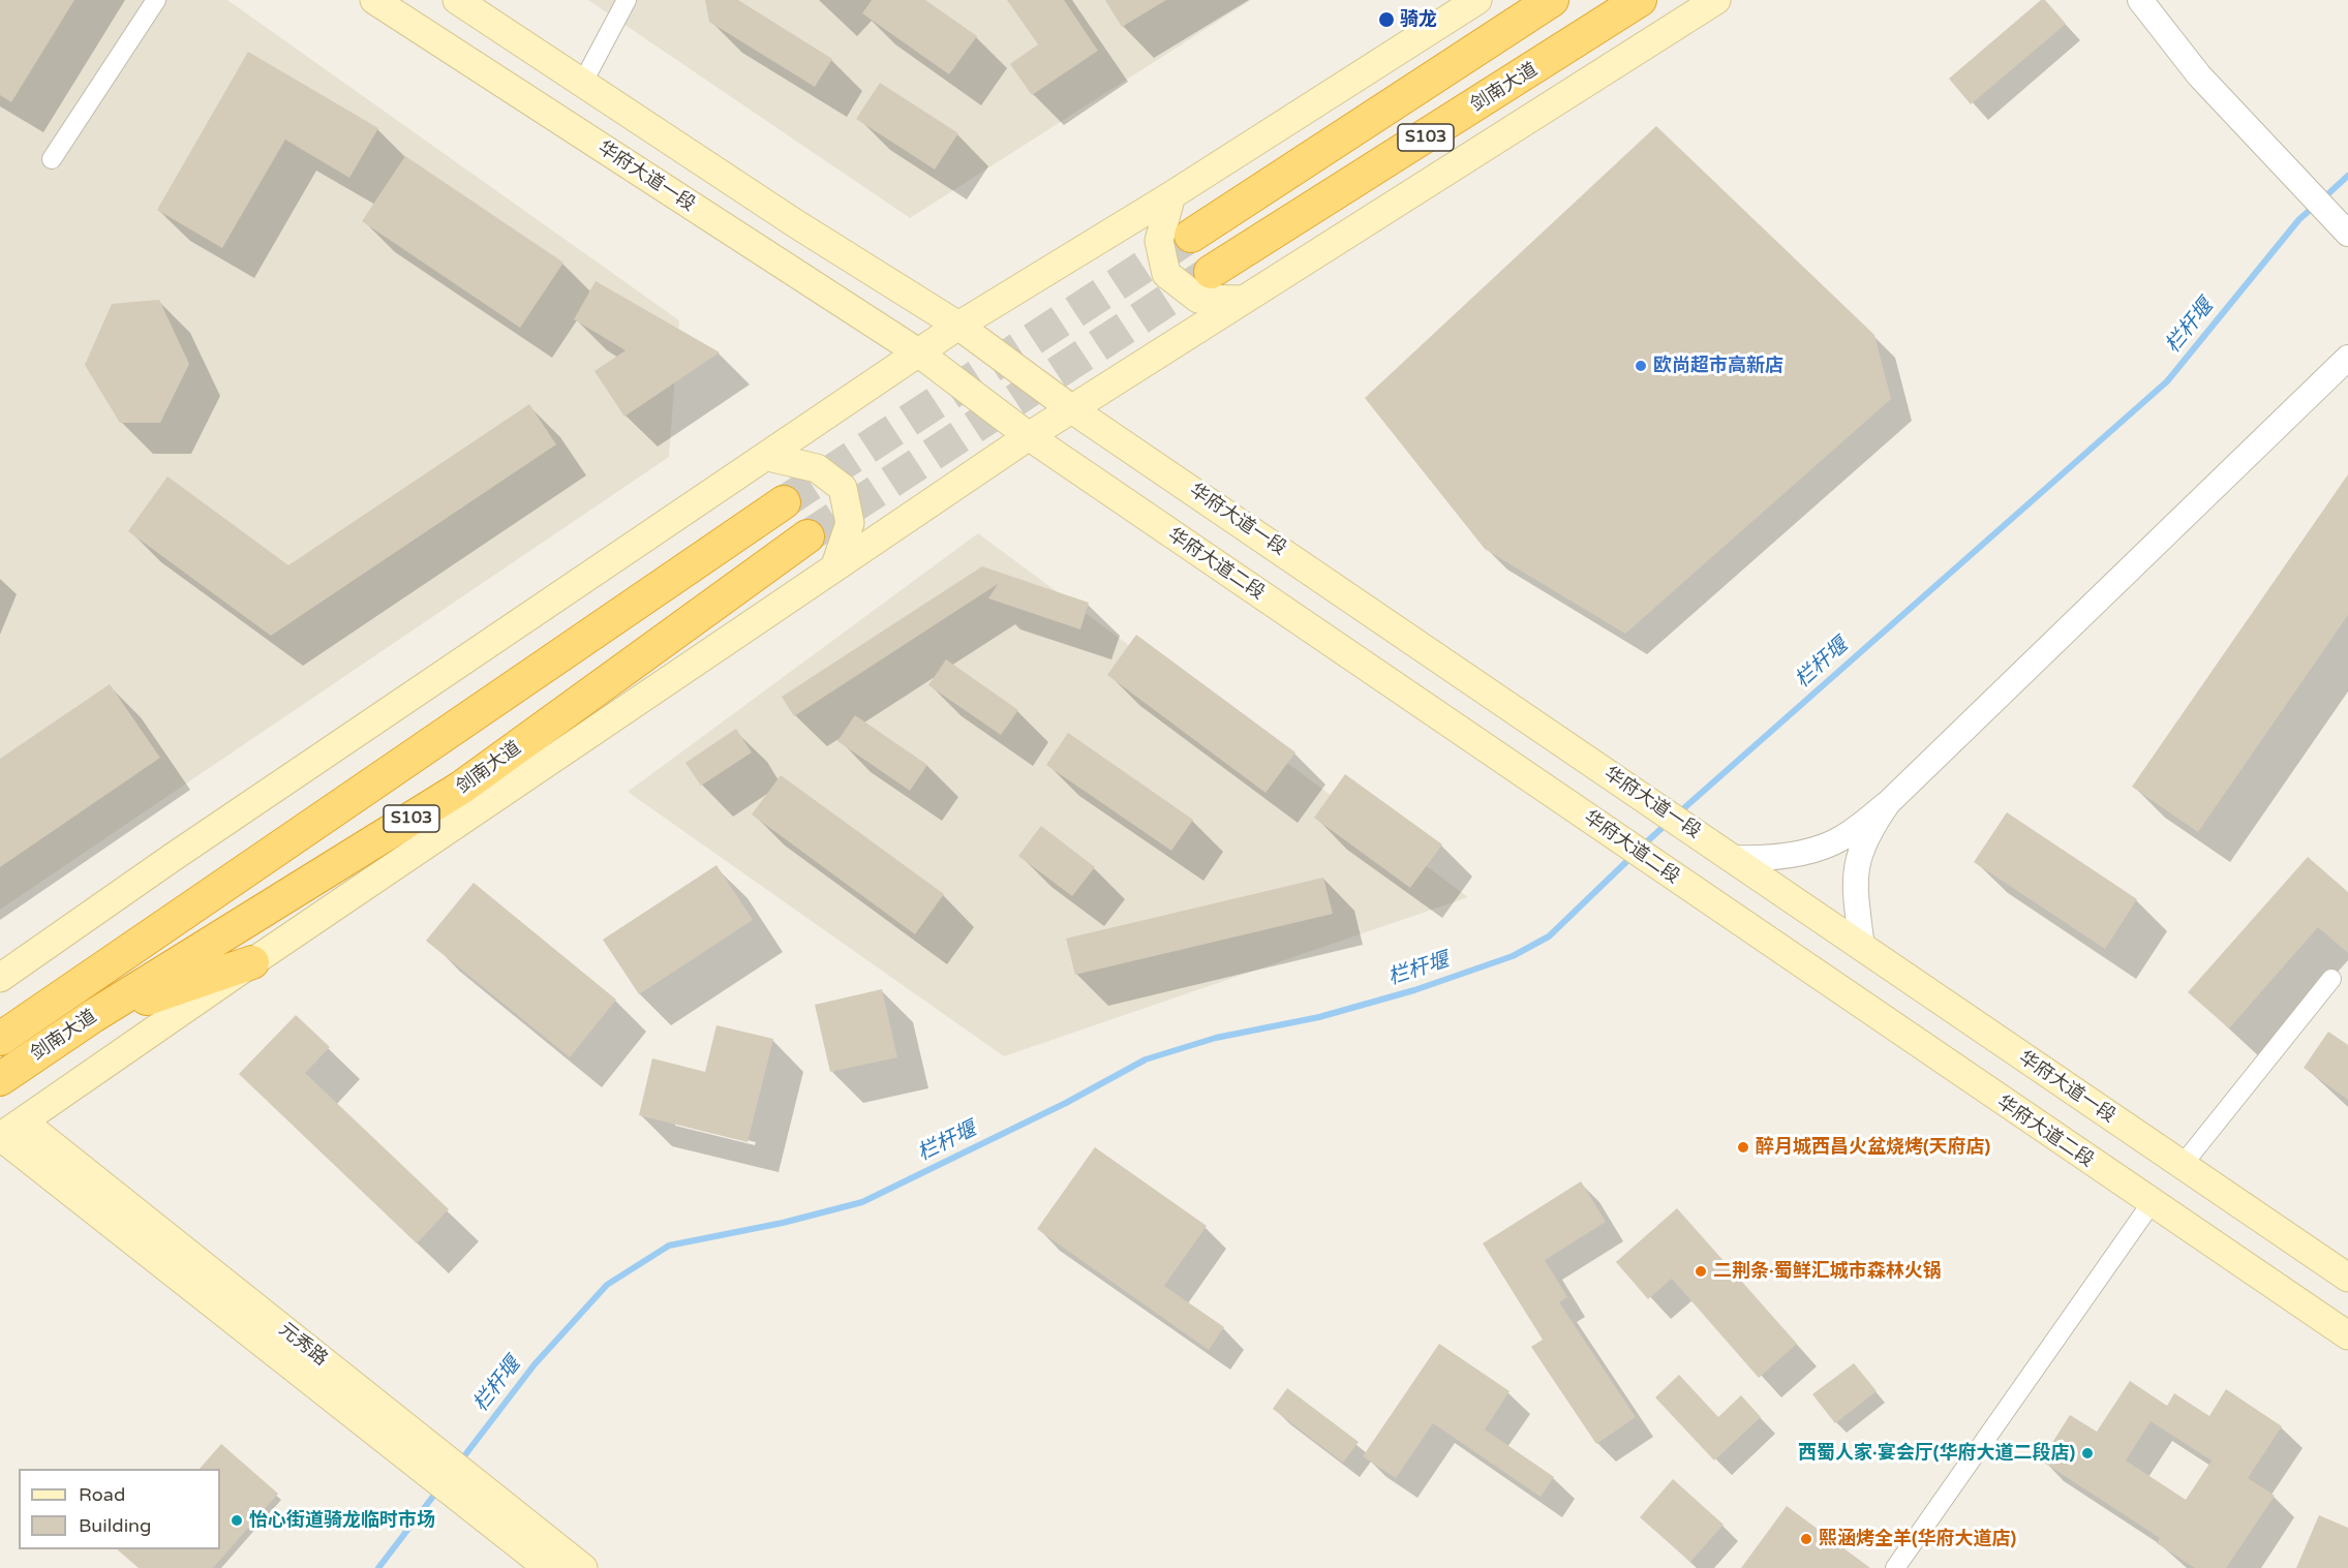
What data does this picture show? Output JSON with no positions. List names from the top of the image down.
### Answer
{
  "streets": {
    "highway": ["剑南大道", "S103"],
    "main road": ["华府大道一段", "华府大道二段", "元秀路"]
  },
  "crossings": [
    ["华府大道一段", "华府大道二段"]
  ],
  "water": ["栏杆堰"],
  "places": [
    "骑龙",
    "欧尚超市高新店",
    "醉月城西昌火盆烧烤(天府店)",
    "二荆条·蜀鲜汇城市森林火锅",
    "西蜀人家·宴会厅(华府大道二段店)",
    "怡心街道骑龙临时市场",
    "熙涵烤全羊(华府大道店)"
  ],
  "legend": ["Road", "Building"]
}
